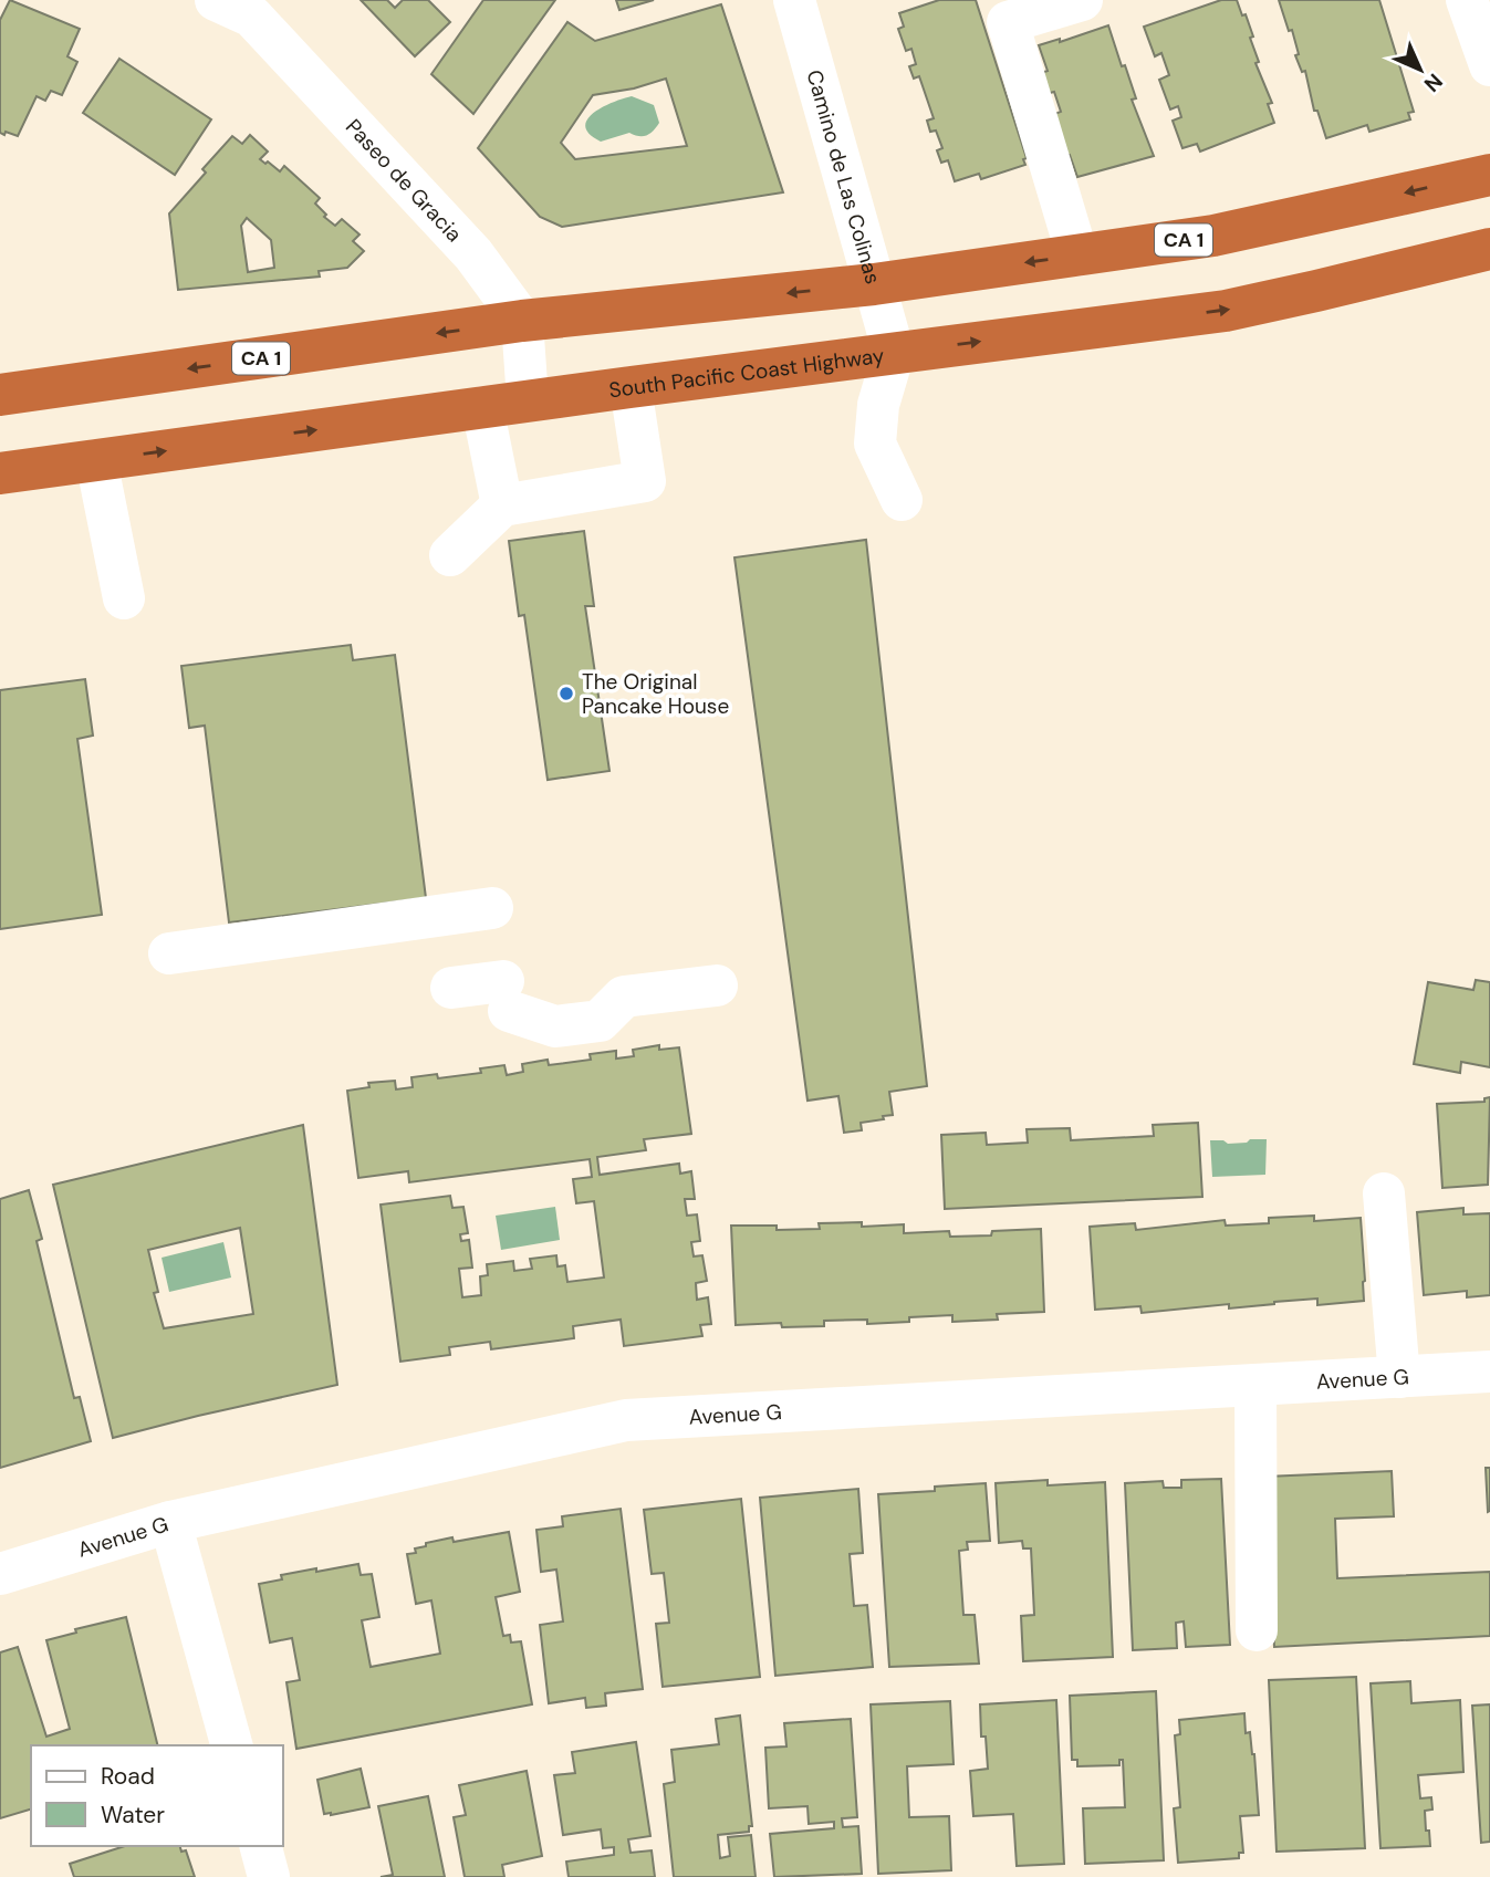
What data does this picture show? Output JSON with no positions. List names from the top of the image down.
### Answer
{
  "streets": {
    "highway": ["CA 1", "South Pacific Coast Highway"],
    "street": ["Camino de Las Colinas", "Paseo de Gracia", "Avenue G"]
  },
  "crossings": [
    ["Camino de Las Colinas", "CA 1"],
    ["Camino de Las Colinas", "South Pacific Coast Highway"],
    ["Paseo de Gracia", "CA 1"]
  ],
  "places": ["The Original Pancake House"],
  "legend": ["Road", "Water"],
  "north": "bottom right"
}
